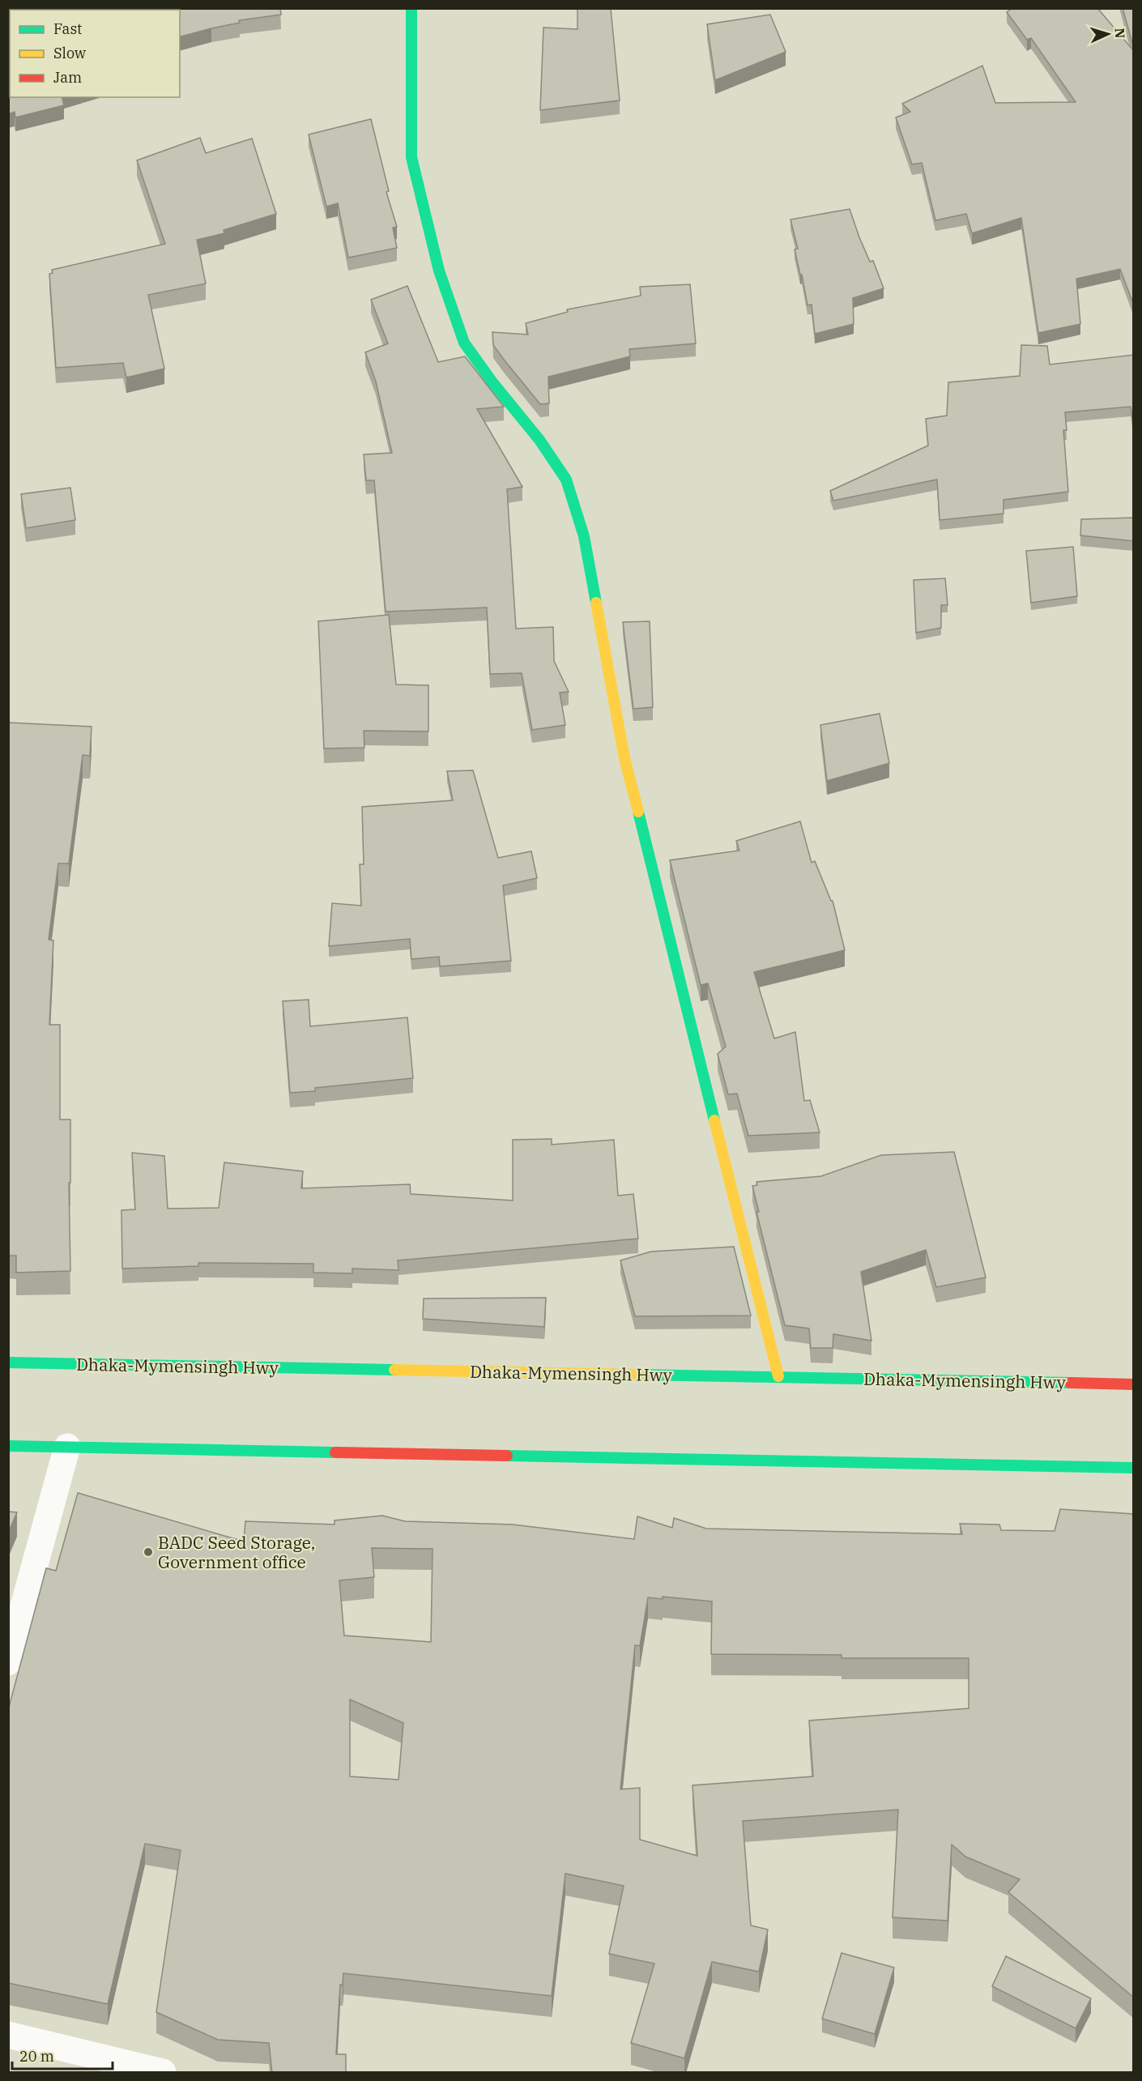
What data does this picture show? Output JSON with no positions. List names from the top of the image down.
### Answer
{
  "streets": {
    "main road": ["Dhaka-Mymensingh Hwy"]
  },
  "places": ["BADC Seed Storage, Government office"],
  "legend": ["Fast", "Slow", "Jam"],
  "scale_bar": "20 m",
  "north": "right"
}
